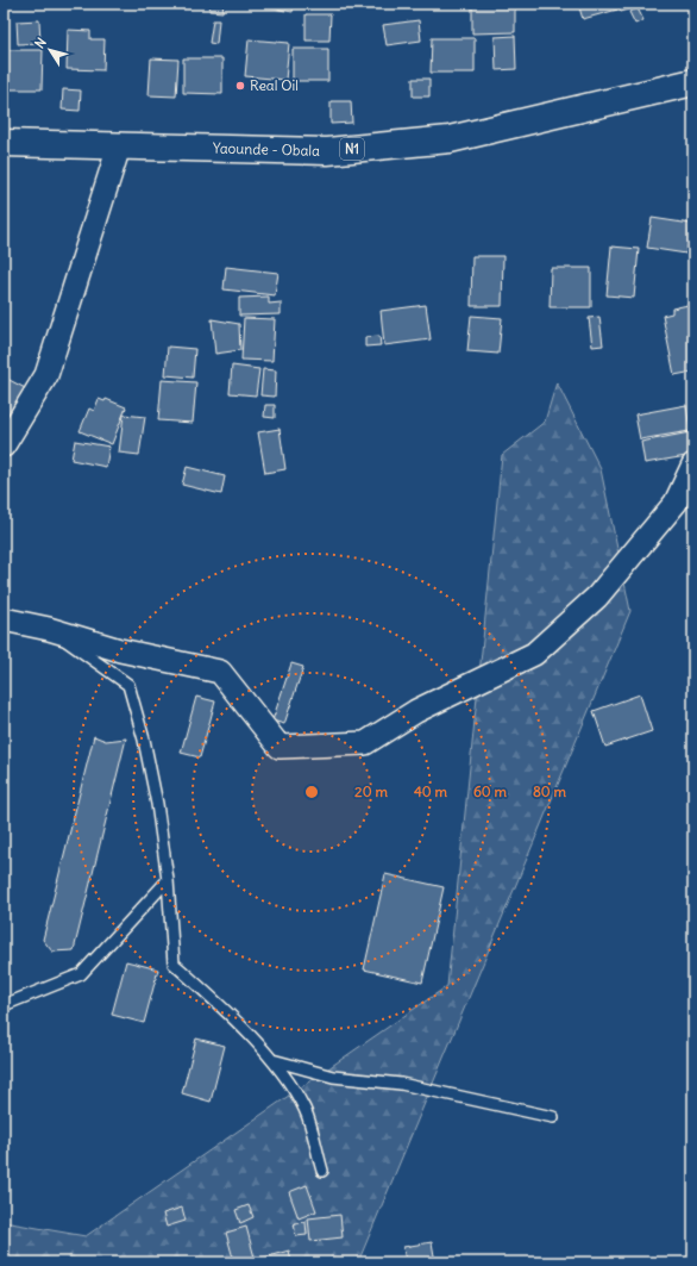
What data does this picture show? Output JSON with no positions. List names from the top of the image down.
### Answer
{
  "streets": {
    "highway": ["N1", "Yaounde - Obala"]
  },
  "places": ["Real Oil"],
  "north": "top left",
  "rings": [
    "20 m",
    "40 m",
    "60 m",
    "80 m"
  ]
}
